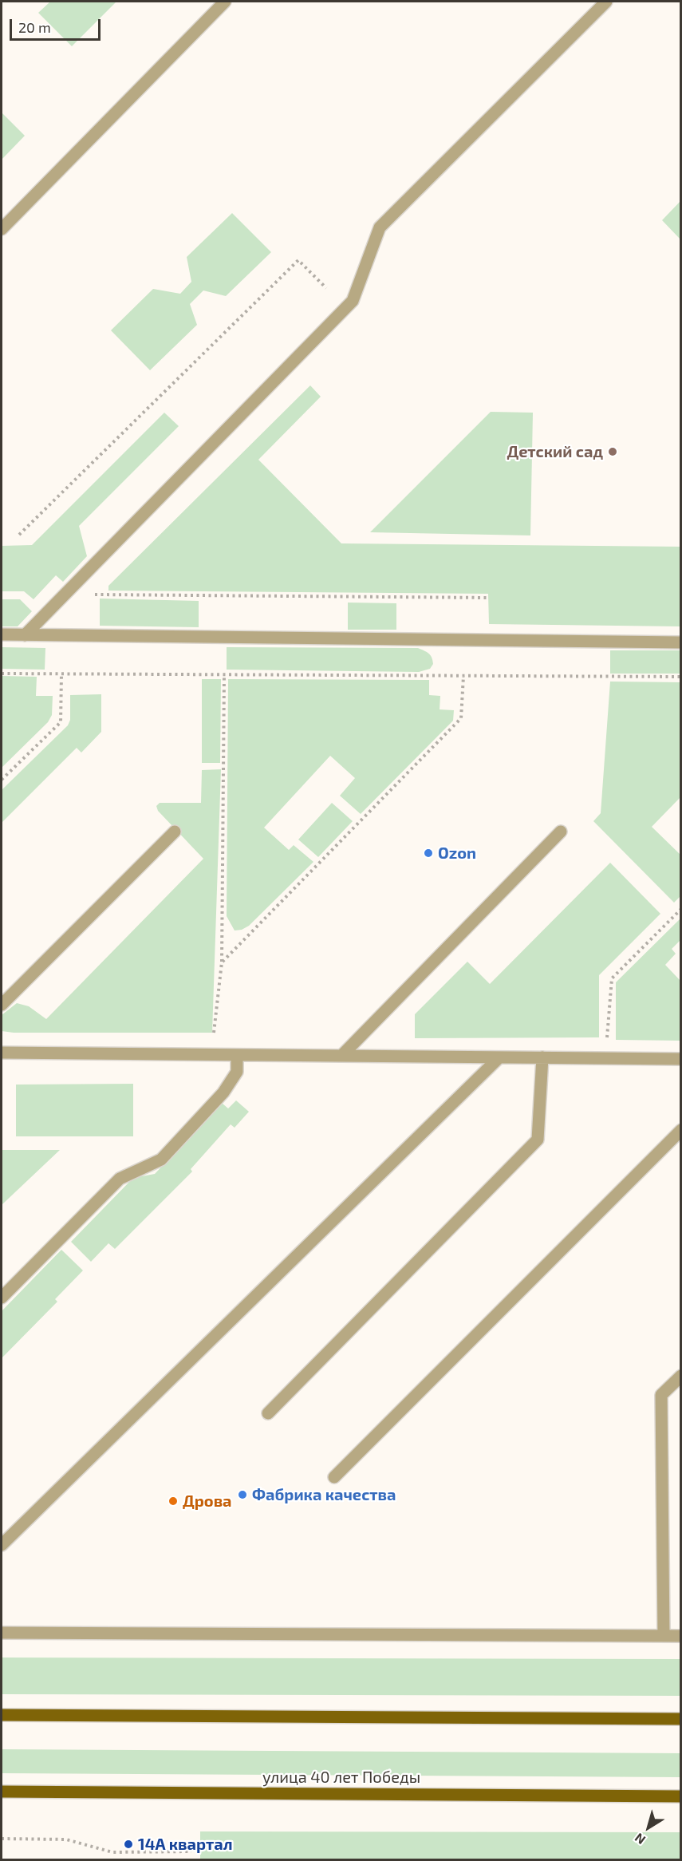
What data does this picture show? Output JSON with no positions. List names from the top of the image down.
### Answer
{
  "streets": {
    "main road": ["улица 40 лет Победы"]
  },
  "places": [
    "Детский сад",
    "Ozon",
    "Фабрика качества",
    "Дрова",
    "14А квартал"
  ],
  "scale_bar": "20 m",
  "north": "bottom left"
}
